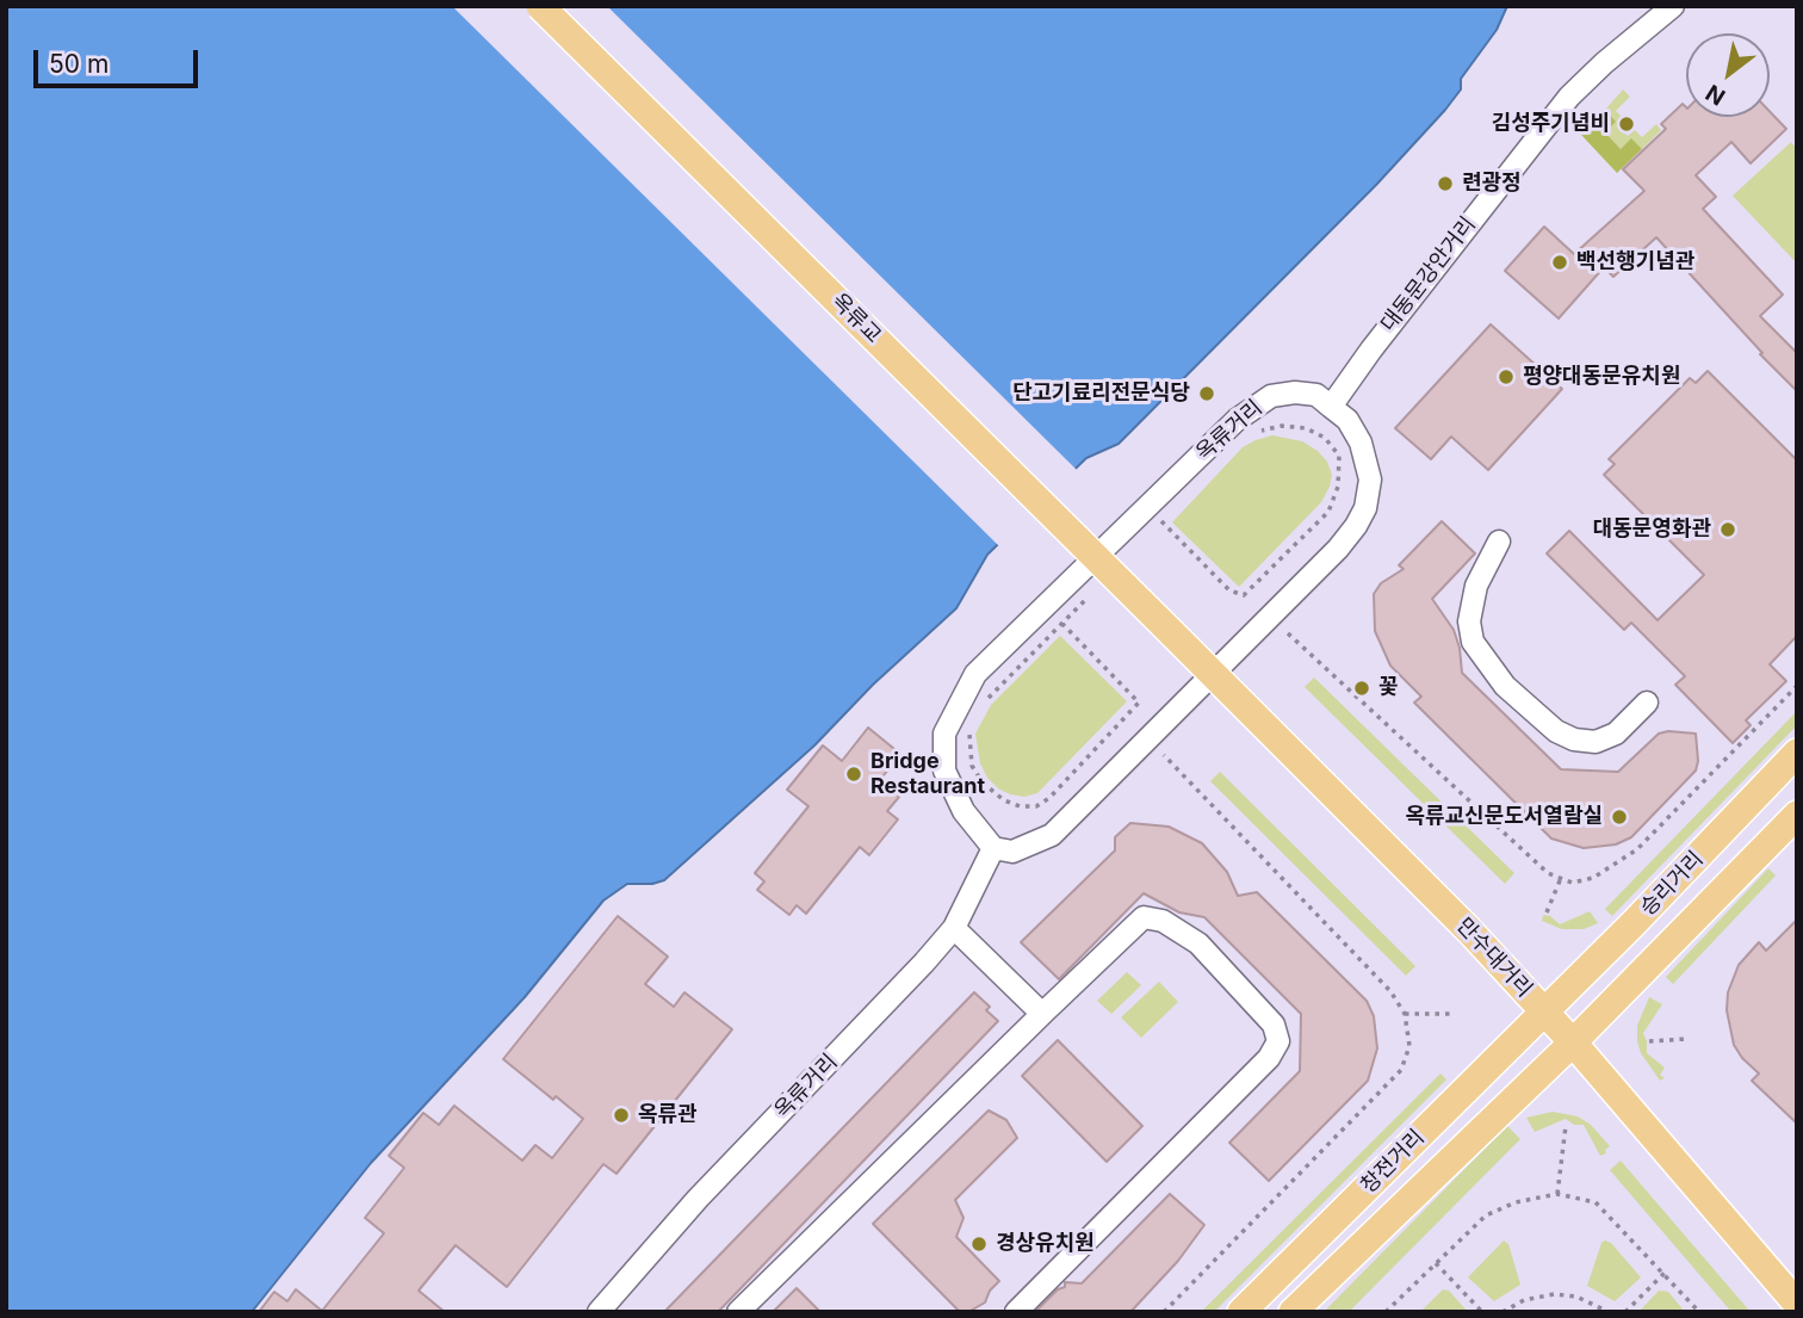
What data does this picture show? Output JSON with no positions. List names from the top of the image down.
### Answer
{
  "streets": {
    "main road": [
      "옥류교",
      "승리거리",
      "만수대거리",
      "창전거리"
    ],
    "street": ["대동문강안거리", "옥류거리"]
  },
  "crossings": [
    ["대동문강안거리", "옥류거리"],
    ["옥류교", "만수대거리"],
    ["옥류거리", "만수대거리"],
    ["승리거리", "만수대거리"],
    ["승리거리", "창전거리"],
    ["만수대거리", "창전거리"]
  ],
  "places": [
    "김성주기념비",
    "련광정",
    "백선행기념관",
    "평양대동문유치원",
    "단고기료리전문식당",
    "대동문영화관",
    "꽃",
    "Bridge Restaurant",
    "옥류교신문도서열람실",
    "옥류관",
    "경상유치원"
  ],
  "scale_bar": "50 m",
  "north": "bottom left"
}
